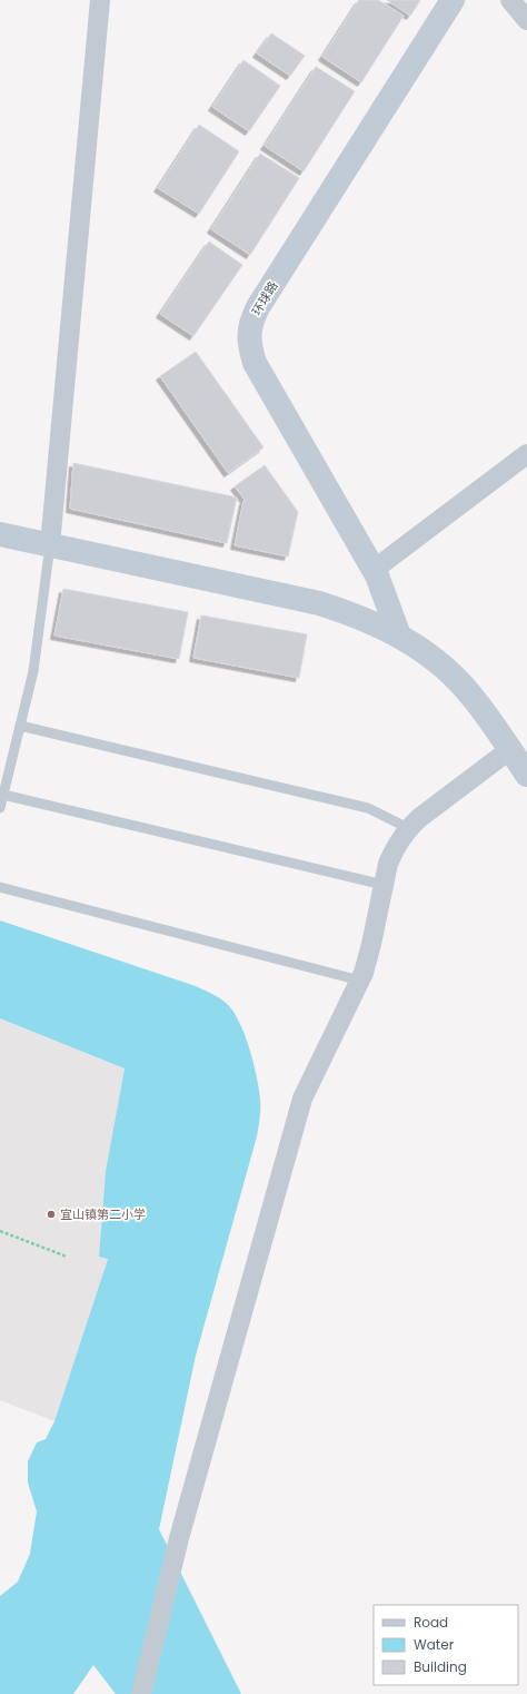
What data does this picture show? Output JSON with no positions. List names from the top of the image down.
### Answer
{
  "streets": {
    "street": ["环球路"]
  },
  "places": ["宜山镇第二小学"],
  "legend": ["Road", "Water", "Building"]
}
